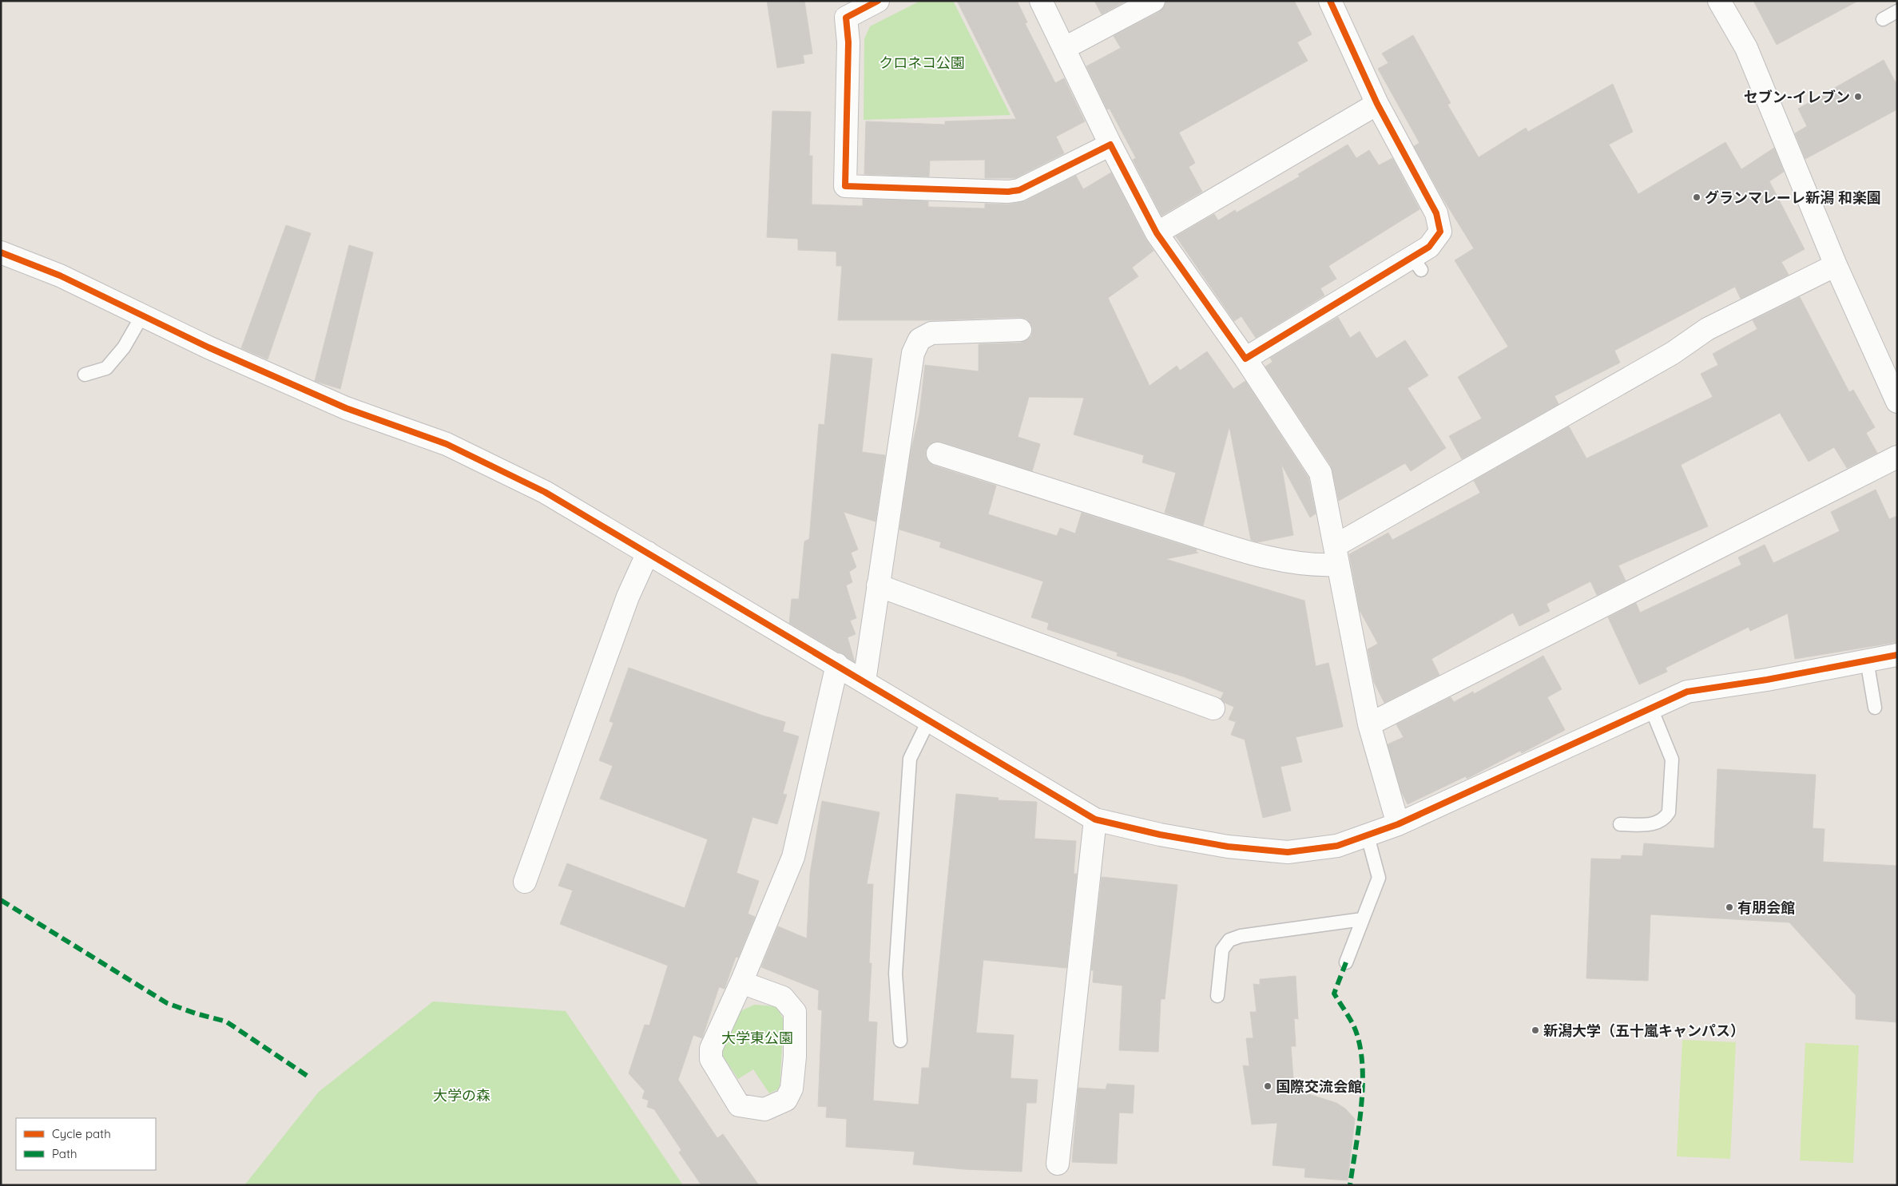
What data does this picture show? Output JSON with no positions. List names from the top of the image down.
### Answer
{
  "parks": ["クロネコ公園", "大学東公園", "大学の森"],
  "places": [
    "セブン-イレブン",
    "グランマレーレ新潟 和楽園",
    "有朋会館",
    "新潟大学（五十嵐キャンパス）",
    "国際交流会館"
  ],
  "legend": ["Cycle path", "Path"]
}
